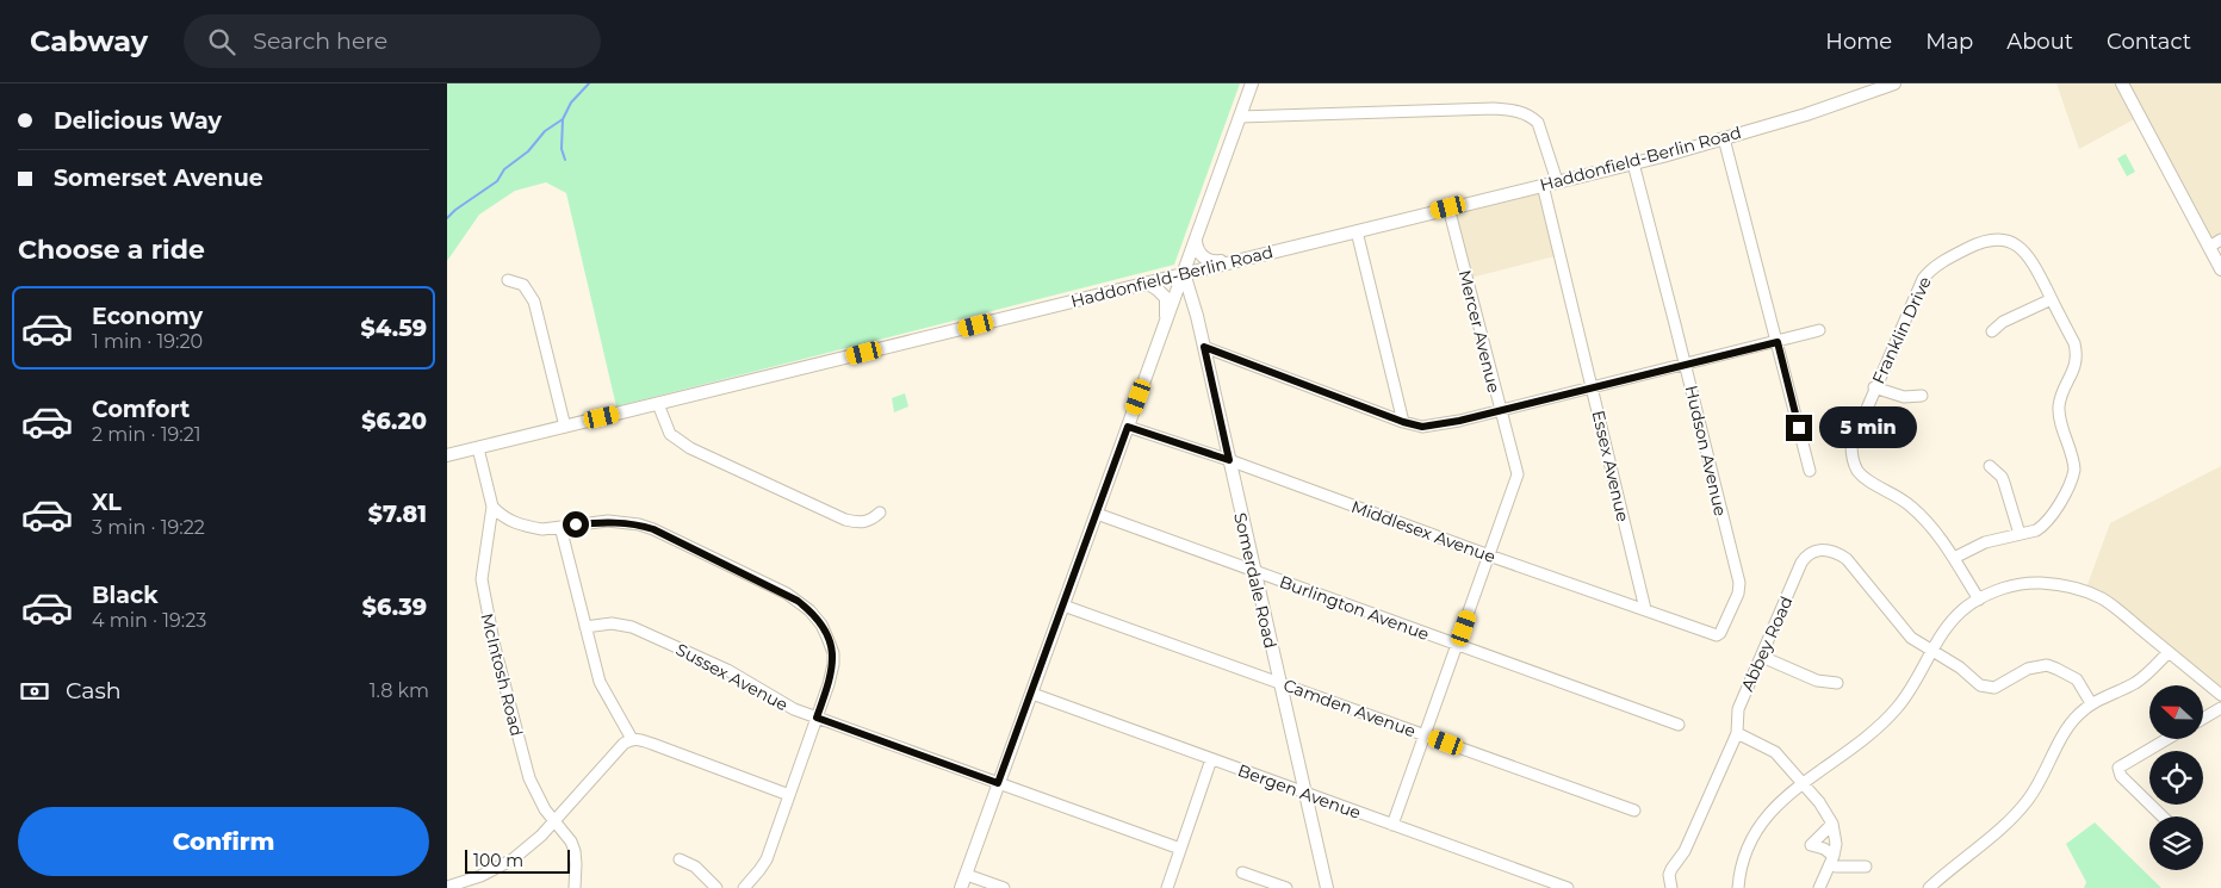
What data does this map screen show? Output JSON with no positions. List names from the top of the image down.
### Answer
{
  "streets": {
    "main road": ["Haddonfield-Berlin Road", "Somerdale Road"],
    "street": [
      "Franklin Drive",
      "Mercer Avenue",
      "Hudson Avenue",
      "Essex Avenue",
      "Middlesex Avenue",
      "Burlington Avenue",
      "Abbey Road",
      "McIntosh Road",
      "Sussex Avenue",
      "Camden Avenue",
      "Bergen Avenue"
    ]
  },
  "crossings": [
    ["Haddonfield-Berlin Road", "Mercer Avenue"],
    ["Haddonfield-Berlin Road", "Hudson Avenue"],
    ["Haddonfield-Berlin Road", "Essex Avenue"],
    ["Haddonfield-Berlin Road", "Somerdale Road"],
    ["Haddonfield-Berlin Road", "McIntosh Road"],
    ["Mercer Avenue", "Middlesex Avenue"],
    ["Mercer Avenue", "Burlington Avenue"],
    ["Mercer Avenue", "Camden Avenue"],
    ["Mercer Avenue", "Bergen Avenue"],
    ["Hudson Avenue", "Middlesex Avenue"],
    ["Essex Avenue", "Middlesex Avenue"],
    ["Middlesex Avenue", "Somerdale Road"],
    ["Somerdale Road", "Burlington Avenue"],
    ["Somerdale Road", "Camden Avenue"],
    ["Somerdale Road", "Bergen Avenue"]
  ],
  "scale_bar": "100 m",
  "north": "left",
  "page": {
    "header": "Cabway",
    "search": "Search here",
    "nav": [
      "Home",
      "Map",
      "About",
      "Contact"
    ],
    "banner": ["Delicious Way", "Somerset Avenue"],
    "heading": "Choose a ride",
    "list": [
      {
        "name": "Economy",
        "note": "1 min · 19:20",
        "value": "$4.59"
      },
      {
        "name": "Comfort",
        "note": "2 min · 19:21",
        "value": "$6.20"
      },
      {
        "name": "XL",
        "note": "3 min · 19:22",
        "value": "$7.81"
      },
      {
        "name": "Black",
        "note": "4 min · 19:23",
        "value": "$6.39"
      }
    ],
    "bubble": "5 min",
    "pay": ["Cash", "1.8 km"],
    "buttons": "Confirm",
    "scale": "100 m"
  }
}
